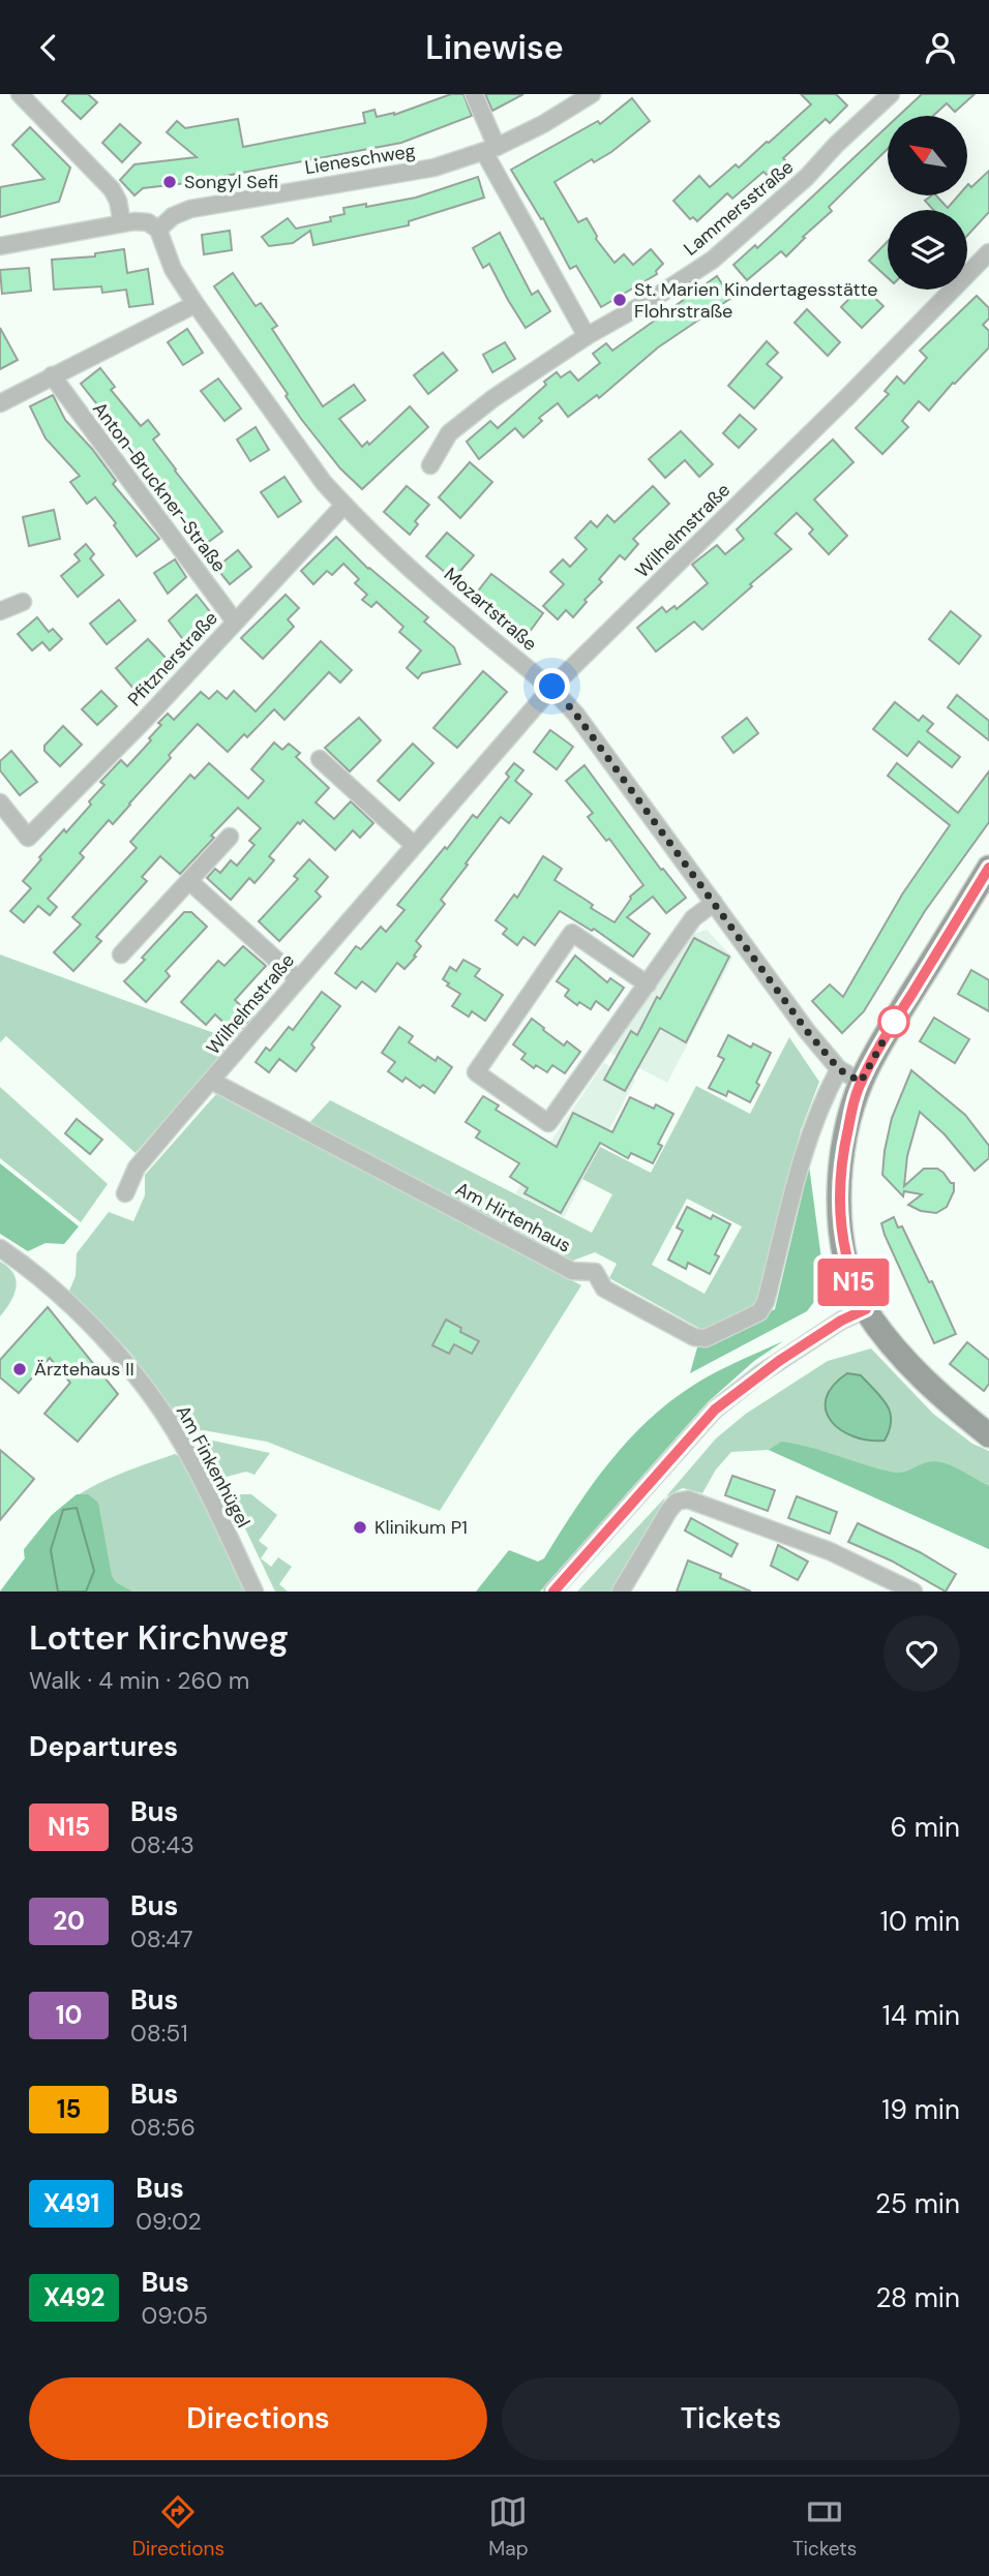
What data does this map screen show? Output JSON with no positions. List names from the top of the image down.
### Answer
{
  "streets": {
    "street": [
      "Lieneschweg",
      "Lammersstraße",
      "Anton-Bruckner-Straße",
      "Wilhelmstraße",
      "Mozartstraße",
      "Pfitznerstraße",
      "Am Hirtenhaus",
      "Am Finkenhügel"
    ]
  },
  "crossings": [
    ["Lieneschweg", "Mozartstraße"],
    ["Anton-Bruckner-Straße", "Pfitznerstraße"],
    ["Wilhelmstraße", "Mozartstraße"],
    ["Wilhelmstraße", "Am Hirtenhaus"],
    ["Mozartstraße", "Pfitznerstraße"],
    ["Mozartstraße", "Am Hirtenhaus"]
  ],
  "places": [
    "Songyl Sefi",
    "St. Marien Kindertagesstätte Flohrstraße",
    "Ärztehaus II",
    "Klinikum P1"
  ],
  "lines": ["bus line N15"],
  "north": "top left",
  "page": {
    "header": "Linewise",
    "on_map": "N15",
    "heading": [
      ["Lotter Kirchweg", "Walk · 4 min · 260 m"],
      "Departures"
    ],
    "list": [
      {
        "mark": "N15",
        "name": "Bus",
        "note": "08:43",
        "value": "6 min"
      },
      {
        "mark": "20",
        "name": "Bus",
        "note": "08:47",
        "value": "10 min"
      },
      {
        "mark": "10",
        "name": "Bus",
        "note": "08:51",
        "value": "14 min"
      },
      {
        "mark": "15",
        "name": "Bus",
        "note": "08:56",
        "value": "19 min"
      },
      {
        "mark": "X491",
        "name": "Bus",
        "note": "09:02",
        "value": "25 min"
      },
      {
        "mark": "X492",
        "name": "Bus",
        "note": "09:05",
        "value": "28 min"
      }
    ],
    "buttons": ["Directions", "Tickets"],
    "tabs": ["Directions", "Map", "Tickets"]
  }
}
